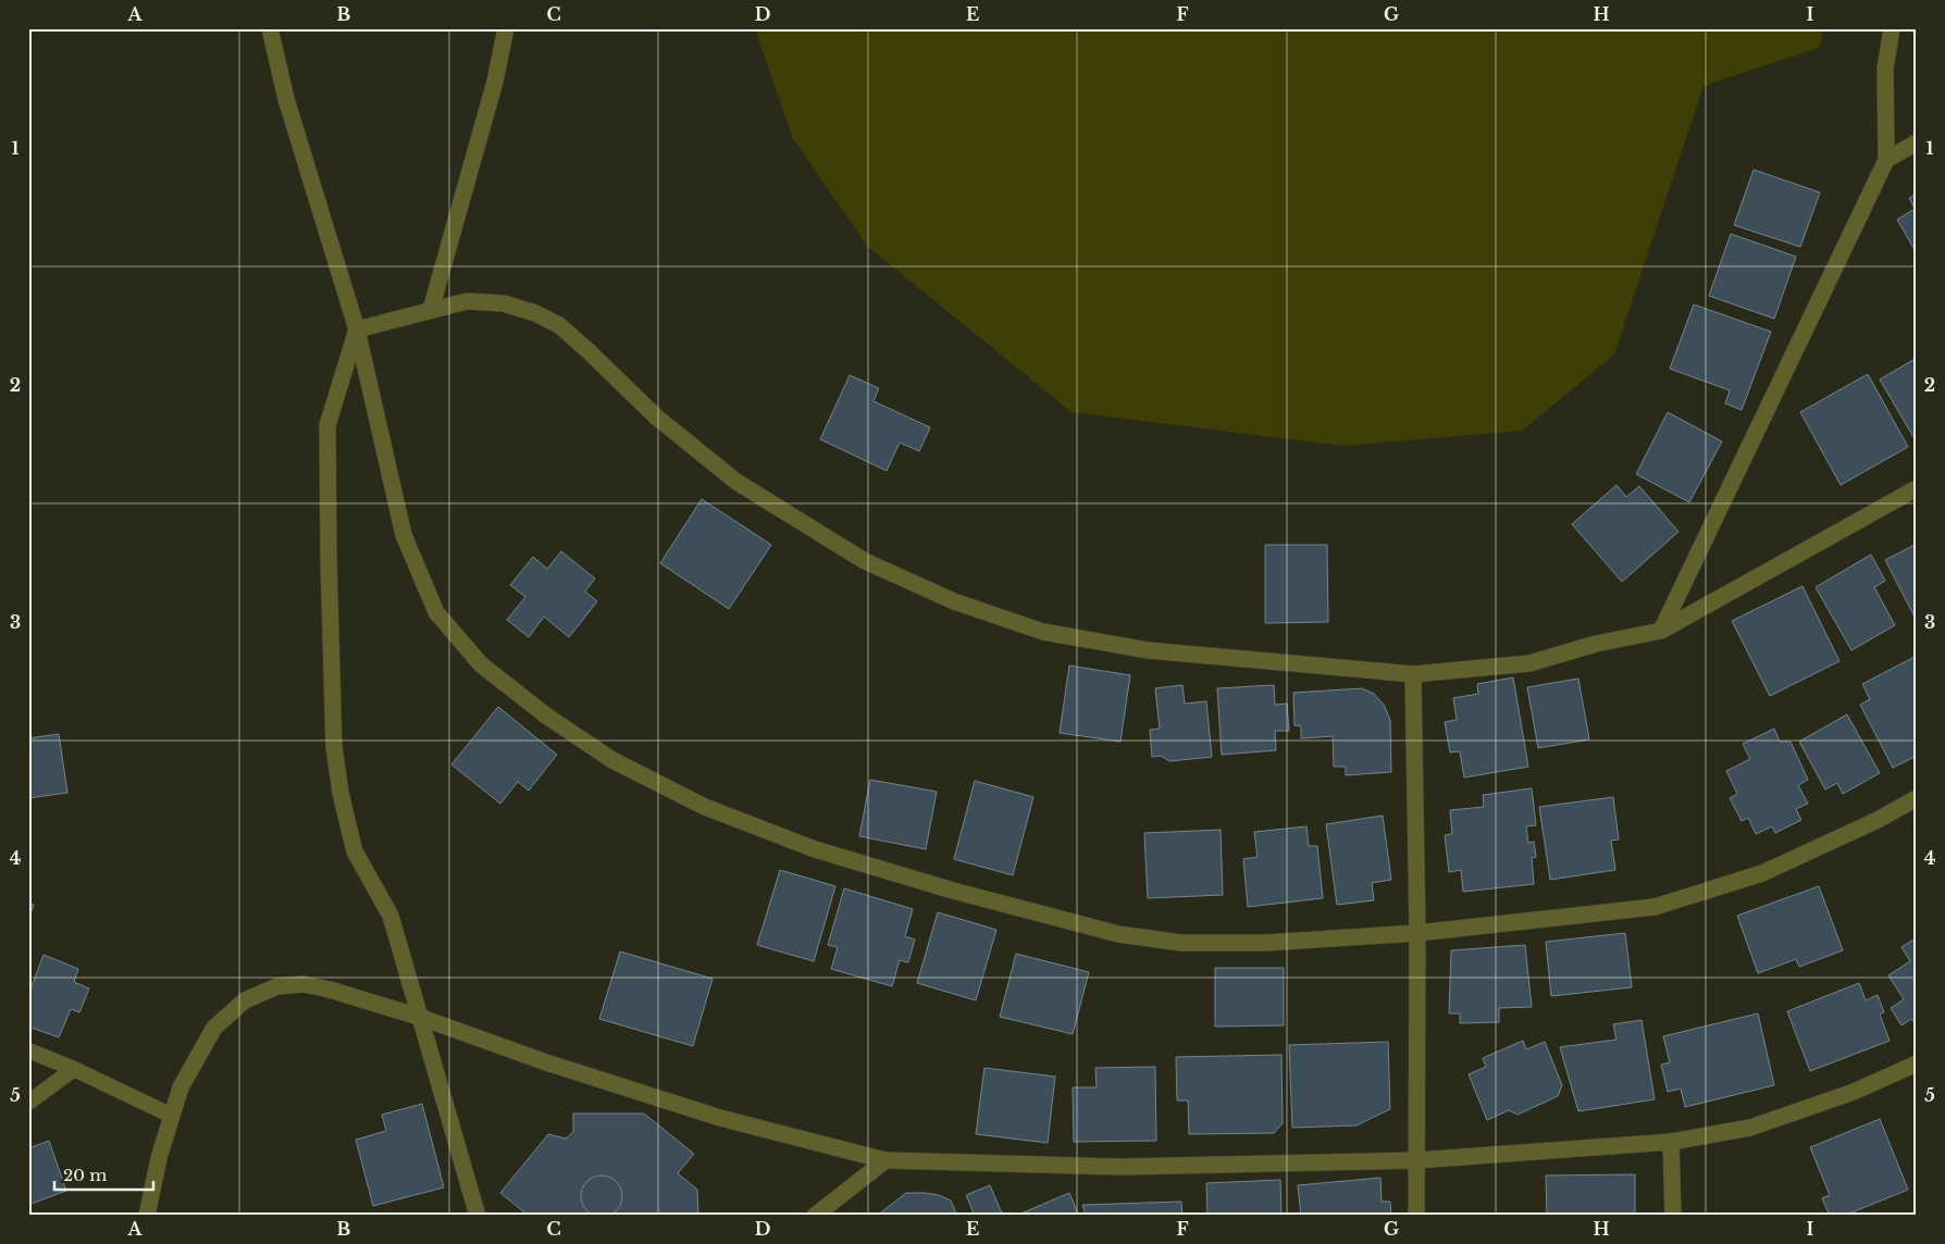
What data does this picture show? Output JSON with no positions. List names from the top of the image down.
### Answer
{
  "scale_bar": "20 m",
  "grid": {
    "columns": [
      "A",
      "B",
      "C",
      "D",
      "E",
      "F",
      "G",
      "H",
      "I"
    ],
    "rows": [
      "1",
      "2",
      "3",
      "4",
      "5"
    ]
  }
}
